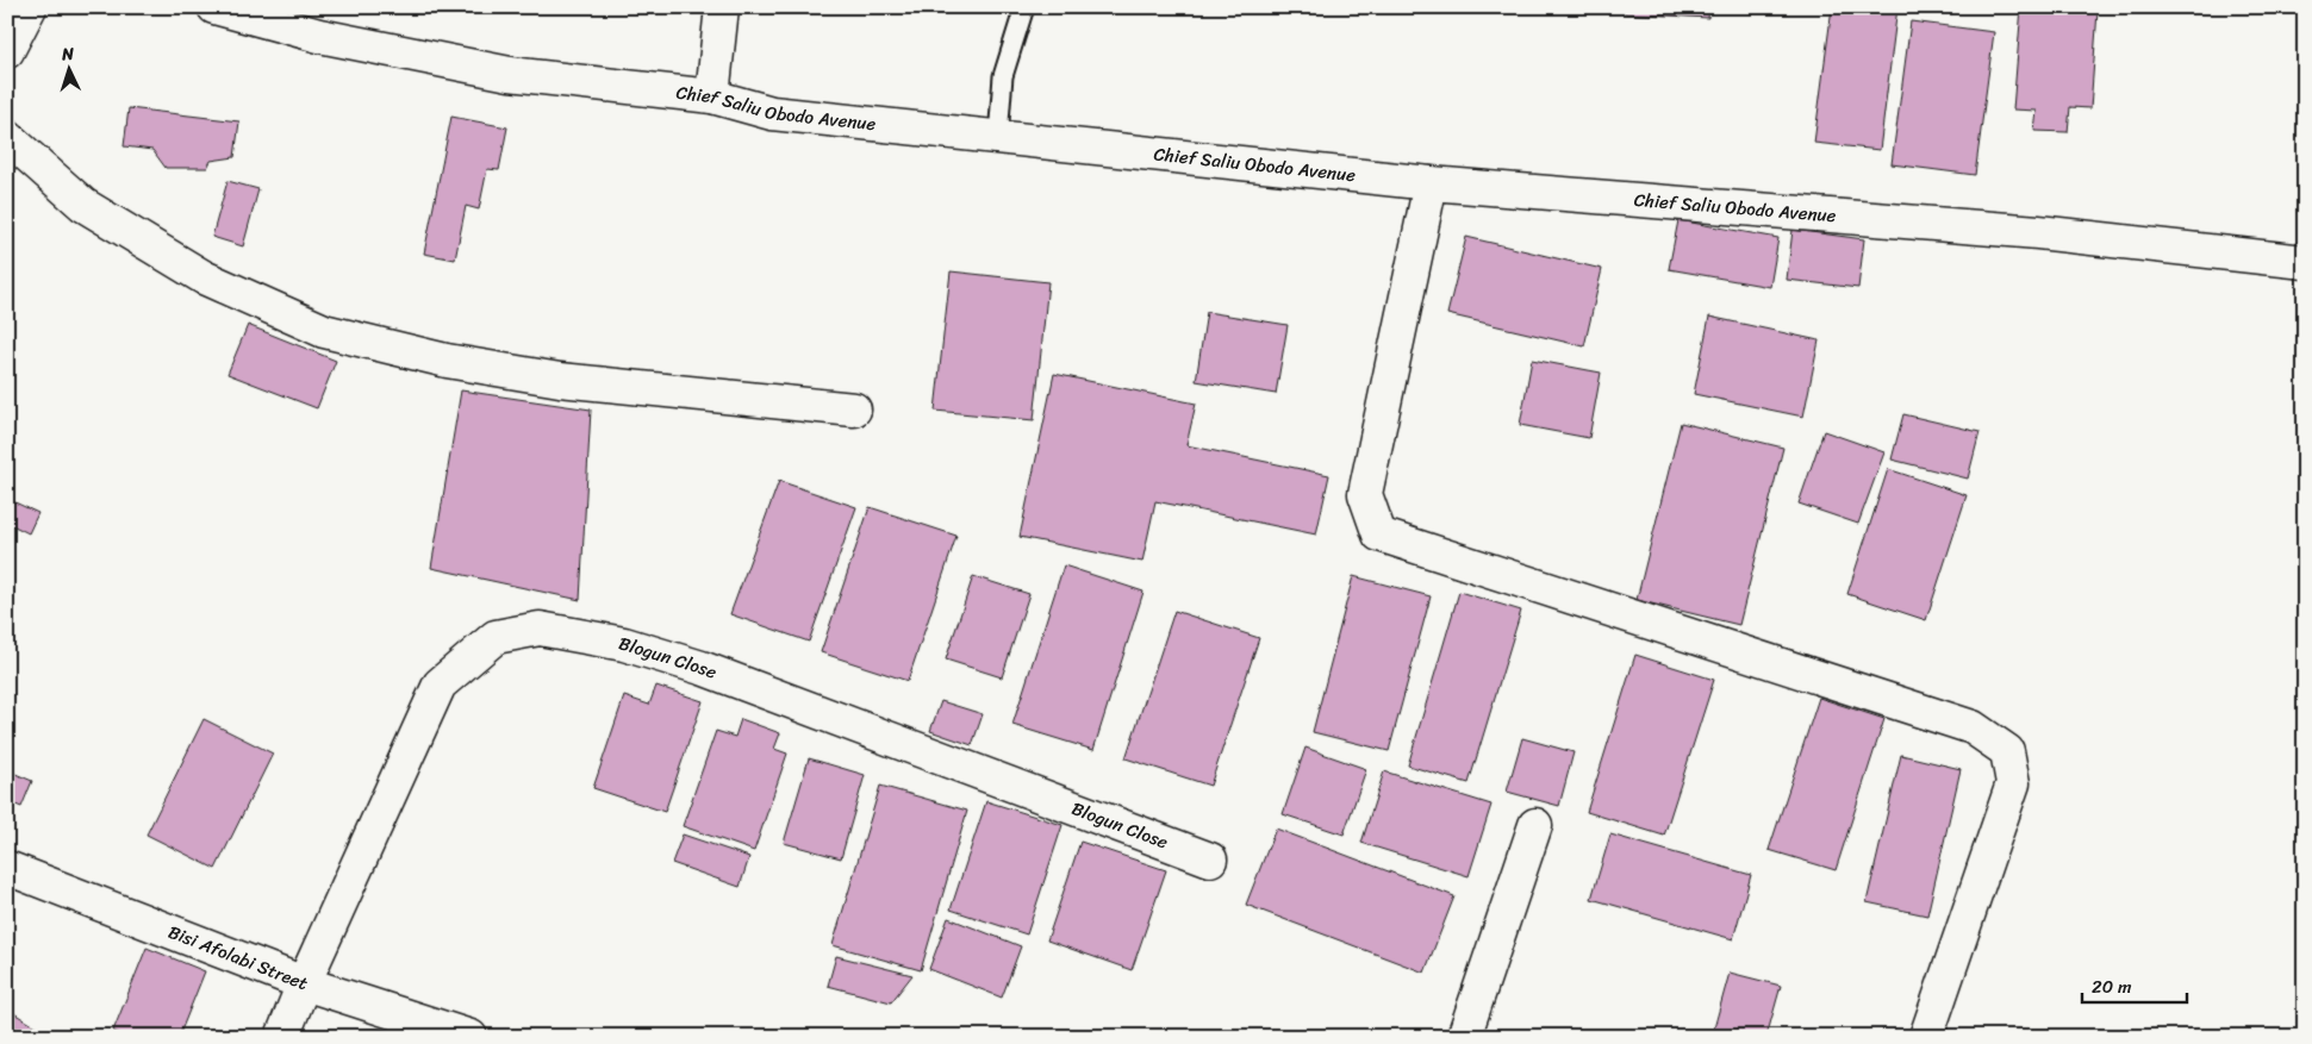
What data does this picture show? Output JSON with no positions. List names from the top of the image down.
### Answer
{
  "streets": {
    "street": ["Chief Saliu Obodo Avenue", "Blogun Close", "Bisi Afolabi Street"]
  },
  "crossings": [
    ["Blogun Close", "Bisi Afolabi Street"]
  ],
  "scale_bar": "20 m",
  "north": "top"
}
